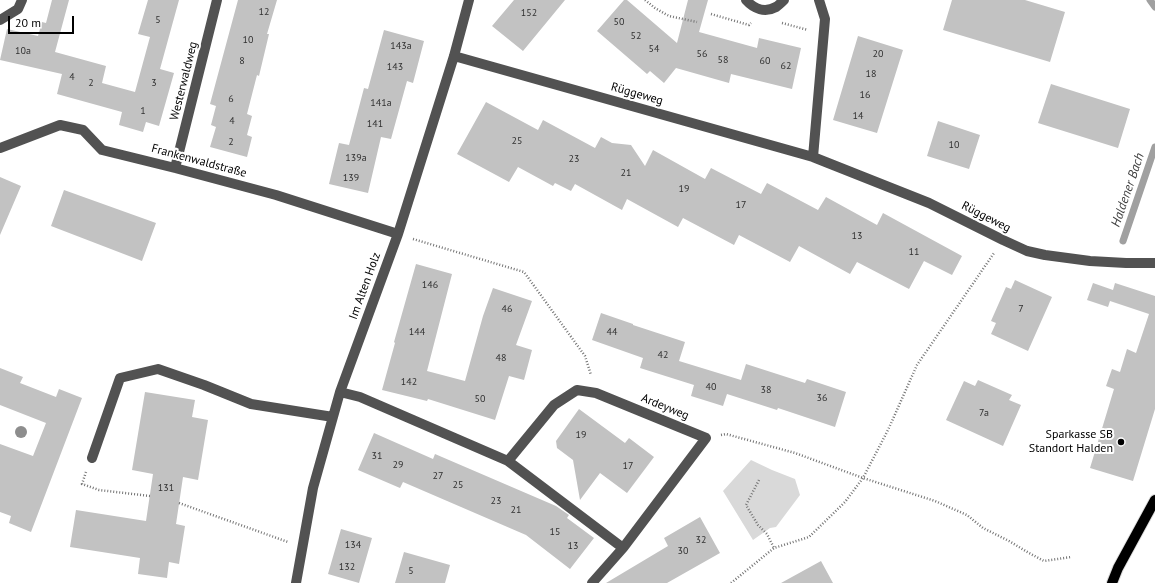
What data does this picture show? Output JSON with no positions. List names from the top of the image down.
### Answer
{
  "streets": {
    "street": [
      "Westerwaldweg",
      "Rüggeweg",
      "Frankenwaldstraße",
      "Im Alten Holz",
      "Ardeyweg"
    ]
  },
  "crossings": [
    ["Westerwaldweg", "Frankenwaldstraße"],
    ["Rüggeweg", "Im Alten Holz"],
    ["Frankenwaldstraße", "Im Alten Holz"]
  ],
  "water": ["Haldener Bach"],
  "places": ["Sparkasse SB Standort Halden"],
  "house_numbers": [
    "12",
    "152",
    "5",
    "50",
    "52",
    "10",
    "143a",
    "54",
    "10a",
    "56",
    "20",
    "58",
    "8",
    "60",
    "62",
    "143",
    "18",
    "4",
    "2",
    "3",
    "16",
    "6",
    "141a",
    "1",
    "14",
    "4",
    "141",
    "25",
    "2",
    "10",
    "139a",
    "23",
    "21",
    "139",
    "19",
    "17",
    "13",
    "11",
    "146",
    "46",
    "7",
    "144",
    "44",
    "42",
    "48",
    "142",
    "40",
    "38",
    "36",
    "50",
    "7a",
    "19",
    "31",
    "29",
    "17",
    "27",
    "25",
    "131",
    "23",
    "21",
    "15",
    "32",
    "134",
    "13",
    "30",
    "132",
    "5"
  ],
  "scale_bar": "20 m"
}
